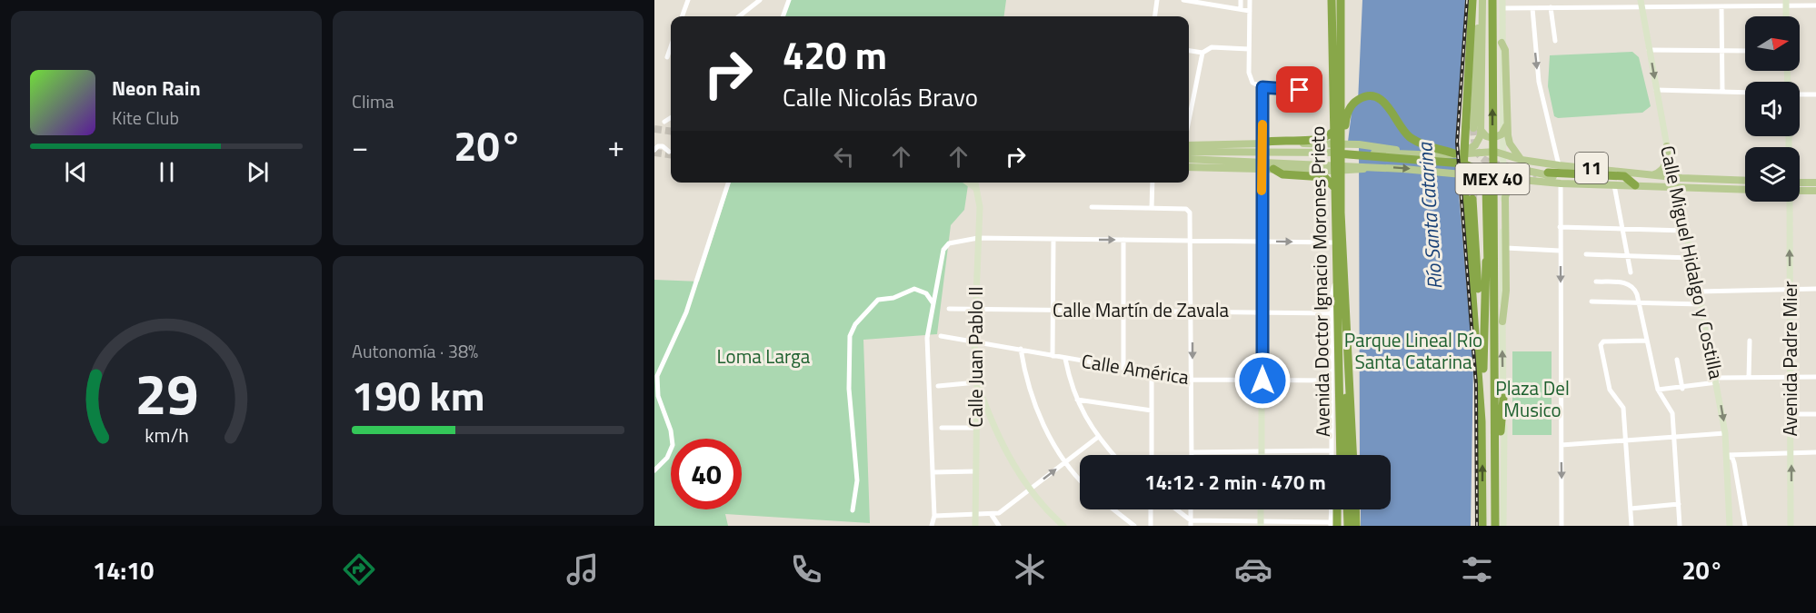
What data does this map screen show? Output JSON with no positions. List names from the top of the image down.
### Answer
{
  "streets": {
    "highway": ["MEX 40", "Avenida Doctor Ignacio Morones Prieto"],
    "main road": ["11"],
    "street": [
      "Calle Miguel Hidalgo y Costilla",
      "Calle Martín de Zavala",
      "Calle Juan Pablo II",
      "Avenida Padre Mier",
      "Calle América"
    ]
  },
  "crossings": [
    ["11", "Calle Miguel Hidalgo y Costilla"],
    ["Calle Martín de Zavala", "Calle Juan Pablo II"],
    ["Calle Juan Pablo II", "Calle América"]
  ],
  "water": ["Río Santa Catarina"],
  "parks": ["Parque Lineal Río Santa Catarina", "Loma Larga", "Plaza Del Musico"],
  "north": "right",
  "page": {
    "tile": [
      "Clima",
      ["Autonomía · 38%", "190 km"]
    ],
    "turn": ["420 m", "Calle Nicolás Bravo"],
    "song": ["Neon Rain", "Kite Club"],
    "heat": ["−", "20°", "+"],
    "limit": "40",
    "trip": "14:12 · 2 min · 470 m",
    "tabs": ["14:10", "20°"],
    "gauge": ["29", "km/h"]
  }
}
